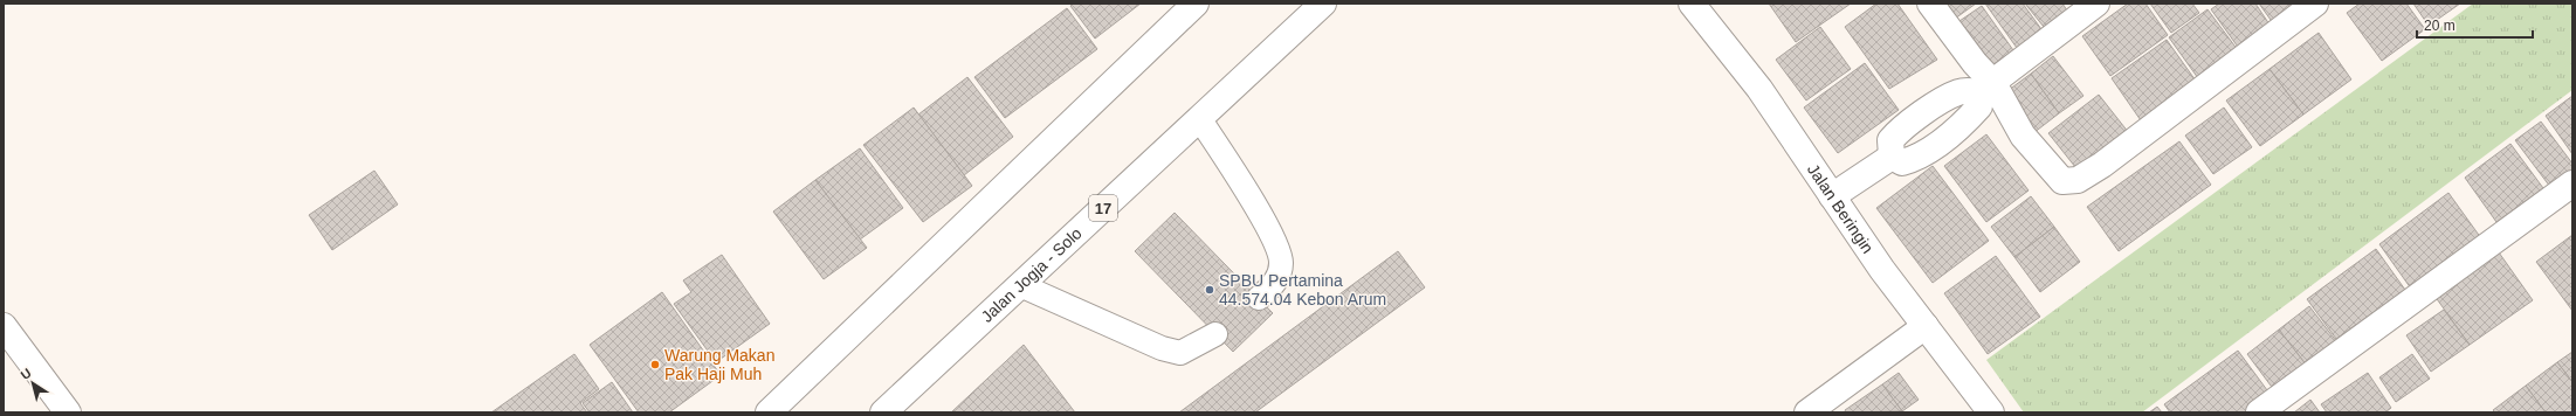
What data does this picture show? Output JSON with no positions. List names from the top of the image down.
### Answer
{
  "streets": {
    "main road": ["17", "Jalan Beringin", "Jalan Jogja - Solo"]
  },
  "places": ["SPBU Pertamina 44.574.04 Kebon Arum", "Warung Makan Pak Haji Muh"],
  "scale_bar": "20 m",
  "north": "top left"
}
